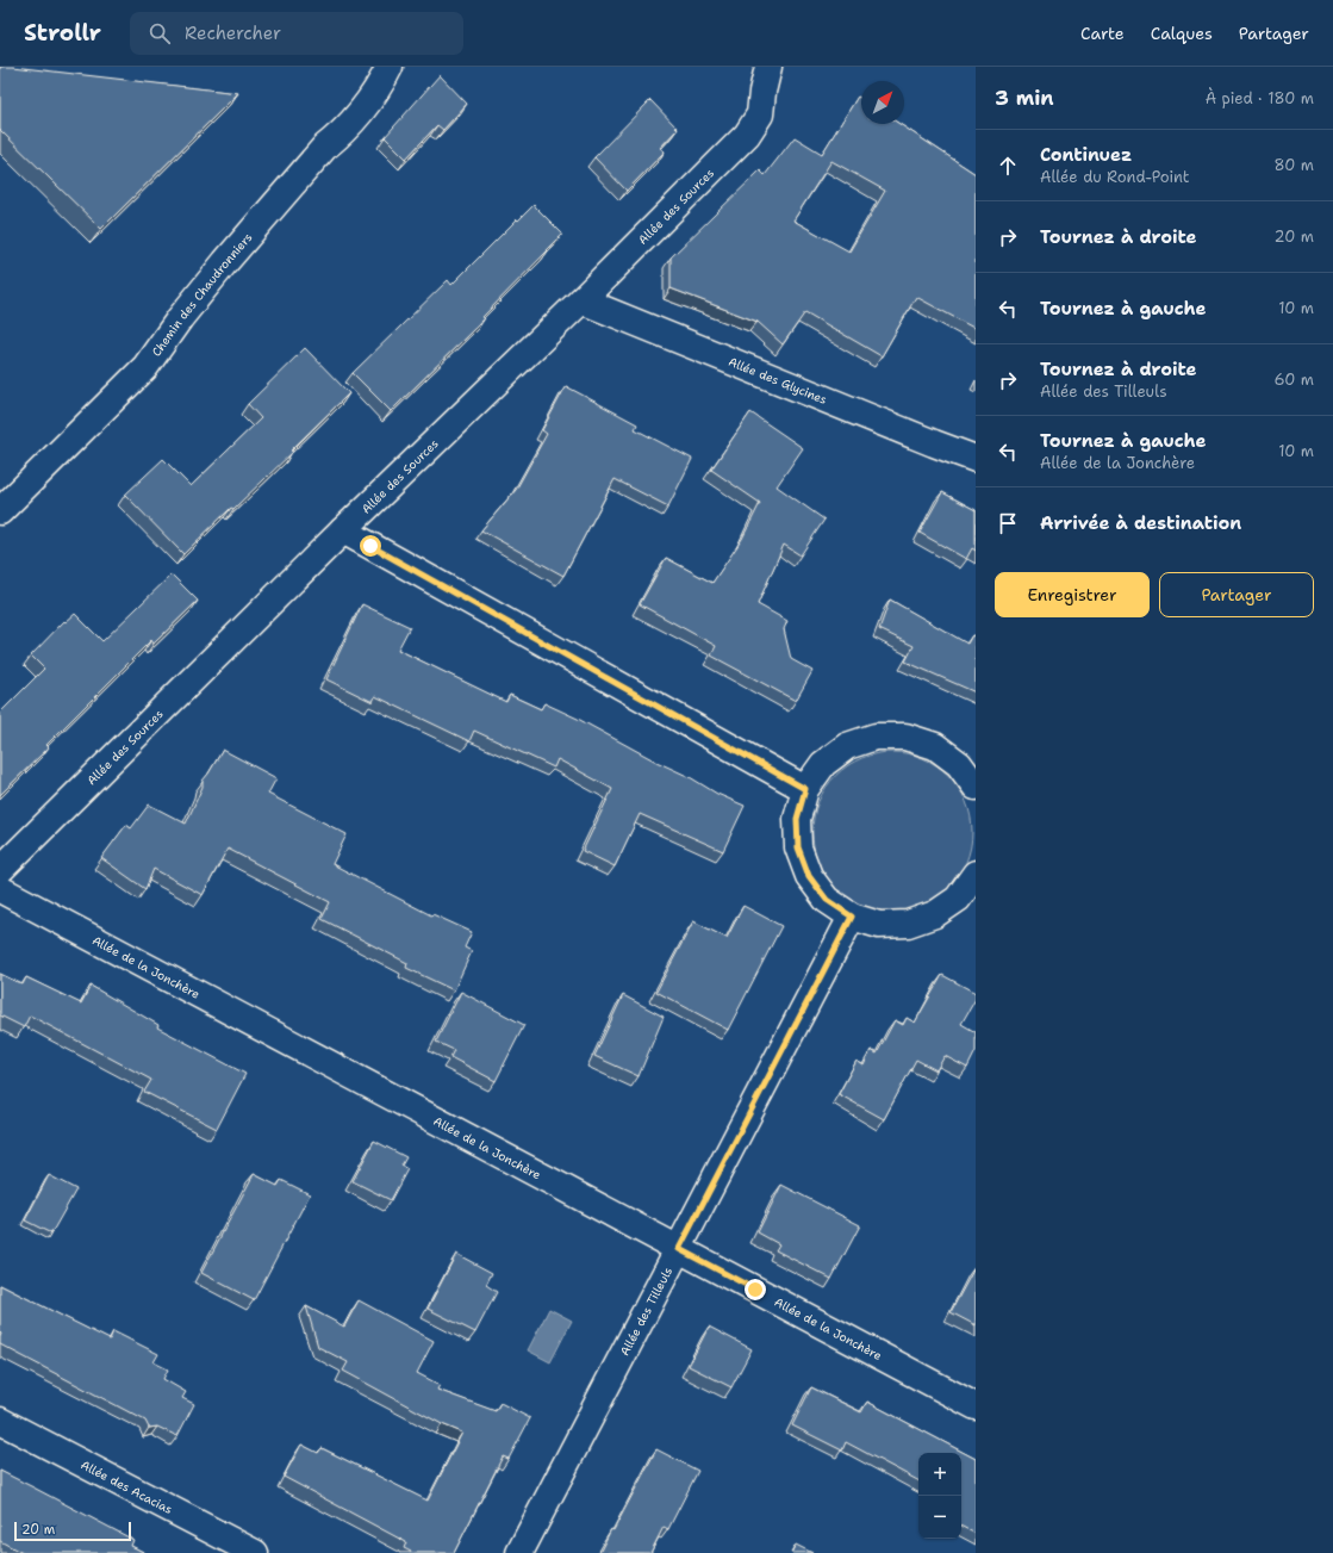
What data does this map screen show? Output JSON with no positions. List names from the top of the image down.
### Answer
{
  "streets": {
    "street": [
      "Allée des Sources",
      "Chemin des Chaudronniers",
      "Allée des Glycines",
      "Allée de la Jonchère",
      "Allée des Tilleuls",
      "Allée des Acacias"
    ]
  },
  "crossings": [
    ["Allée des Sources", "Allée des Glycines"],
    ["Allée de la Jonchère", "Allée des Tilleuls"]
  ],
  "scale_bar": "20 m",
  "north": "top right",
  "page": {
    "header": "Strollr",
    "search": "Rechercher",
    "nav": ["Carte", "Calques", "Partager"],
    "heading": ["3 min", "À pied · 180 m"],
    "list": [
      ["Continuez", "Allée du Rond-Point", "80 m"],
      ["Tournez à droite", "20 m"],
      ["Tournez à gauche", "10 m"],
      ["Tournez à droite", "Allée des Tilleuls", "60 m"],
      ["Tournez à gauche", "Allée de la Jonchère", "10 m"],
      "Arrivée à destination"
    ],
    "buttons": ["Enregistrer", "Partager"],
    "map_buttons": ["+", "−"],
    "scale": "20 m"
  }
}
